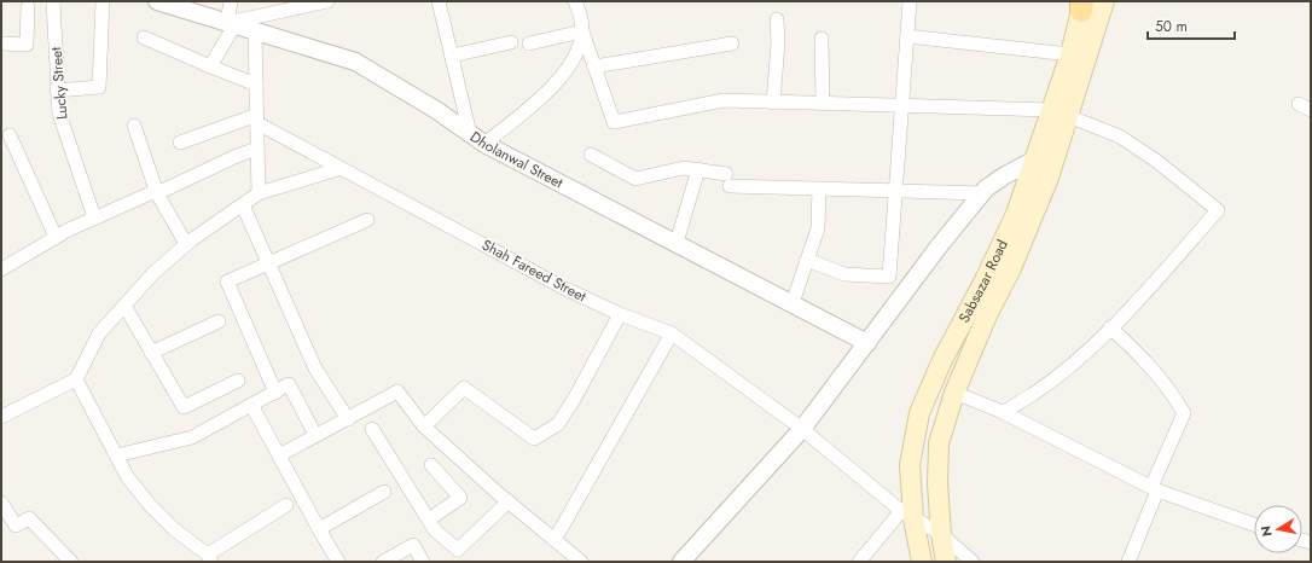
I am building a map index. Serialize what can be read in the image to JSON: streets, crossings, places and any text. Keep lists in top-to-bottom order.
{
  "streets": {
    "main road": ["Sabsazar Road"],
    "street": ["Lucky Street", "Dholanwal Street", "Shah Fareed Street"]
  },
  "crossings": [
    ["Shah Fareed Street", "Sabsazar Road"]
  ],
  "scale_bar": "50 m",
  "north": "left"
}
